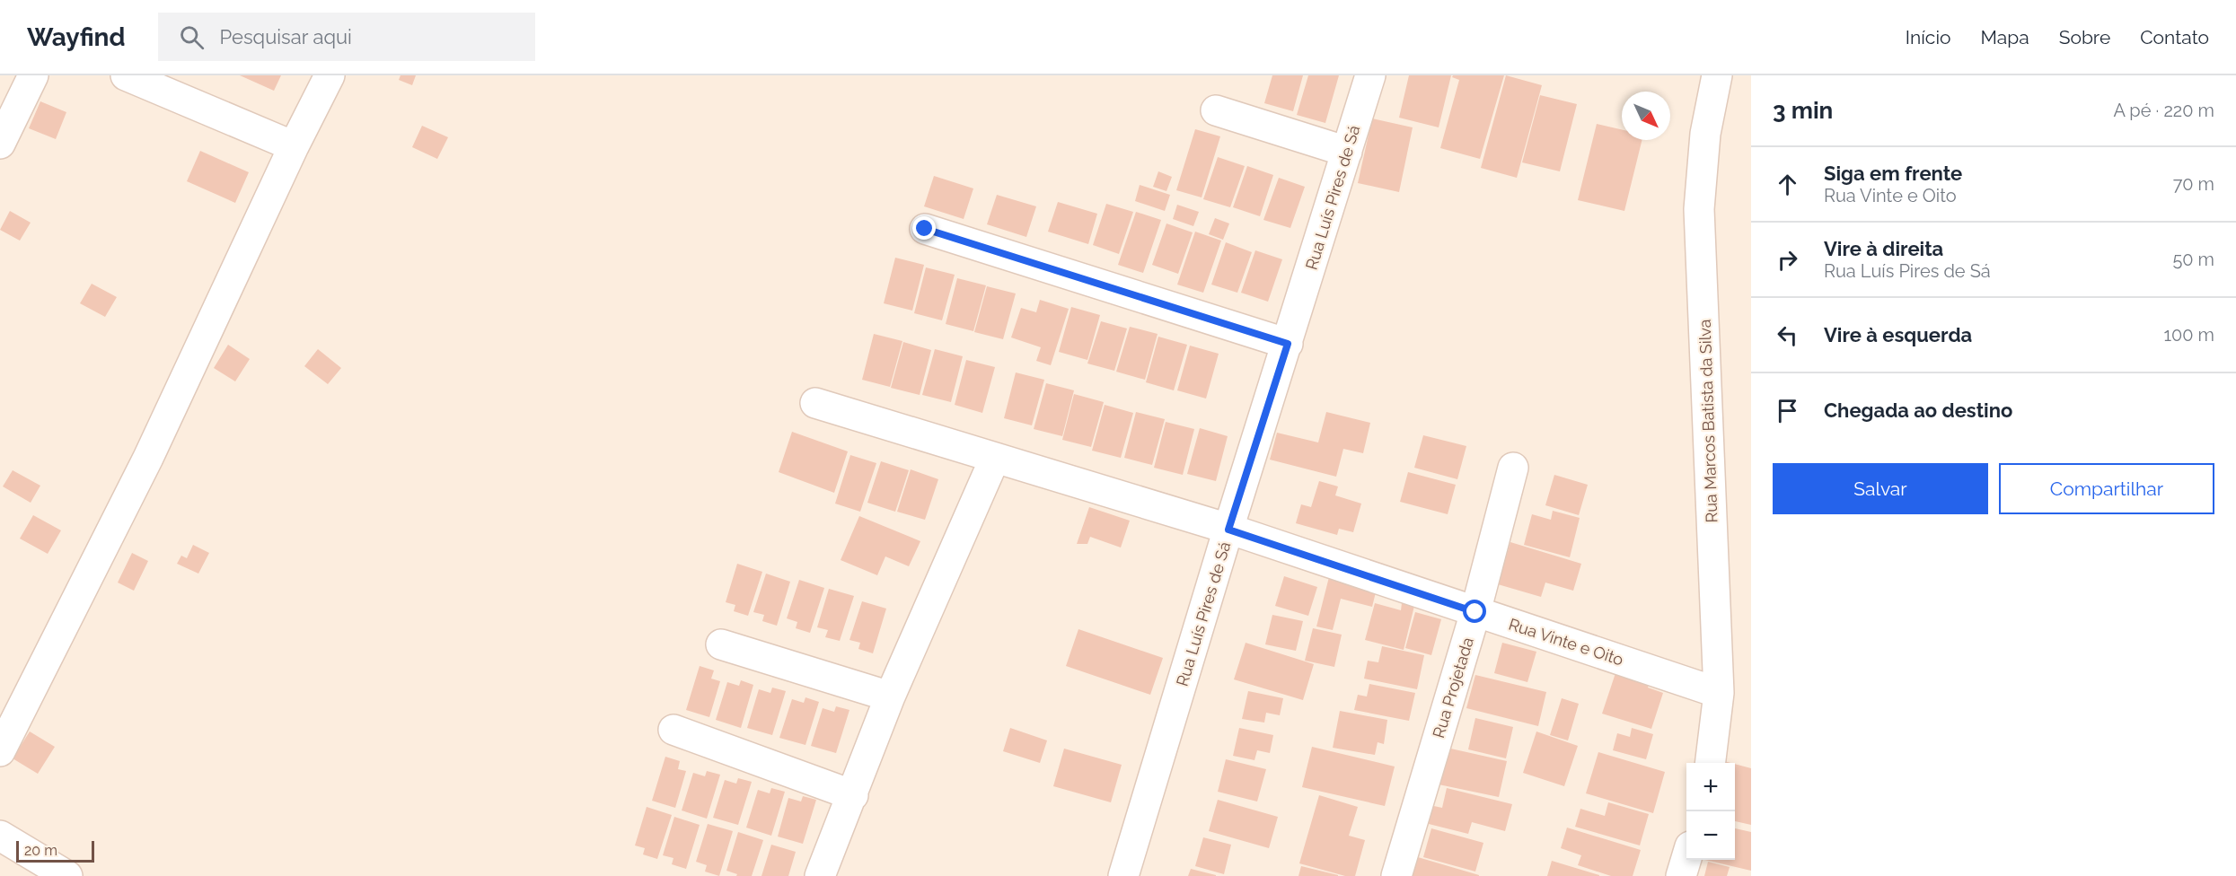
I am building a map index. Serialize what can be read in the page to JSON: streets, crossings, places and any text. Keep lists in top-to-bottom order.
{
  "streets": {
    "street": [
      "Rua Luís Pires de Sá",
      "Rua Marcos Batista da Silva",
      "Rua Vinte e Oito",
      "Rua Projetada"
    ]
  },
  "crossings": [
    ["Rua Luís Pires de Sá", "Rua Vinte e Oito"],
    ["Rua Marcos Batista da Silva", "Rua Vinte e Oito"],
    ["Rua Vinte e Oito", "Rua Projetada"]
  ],
  "scale_bar": "20 m",
  "north": "bottom right",
  "page": {
    "header": "Wayfind",
    "search": "Pesquisar aqui",
    "nav": [
      "Início",
      "Mapa",
      "Sobre",
      "Contato"
    ],
    "heading": ["3 min", "A pé · 220 m"],
    "list": [
      ["Siga em frente", "Rua Vinte e Oito", "70 m"],
      ["Vire à direita", "Rua Luís Pires de Sá", "50 m"],
      ["Vire à esquerda", "100 m"],
      "Chegada ao destino"
    ],
    "buttons": ["Salvar", "Compartilhar"],
    "map_buttons": ["+", "−"],
    "scale": "20 m"
  }
}
